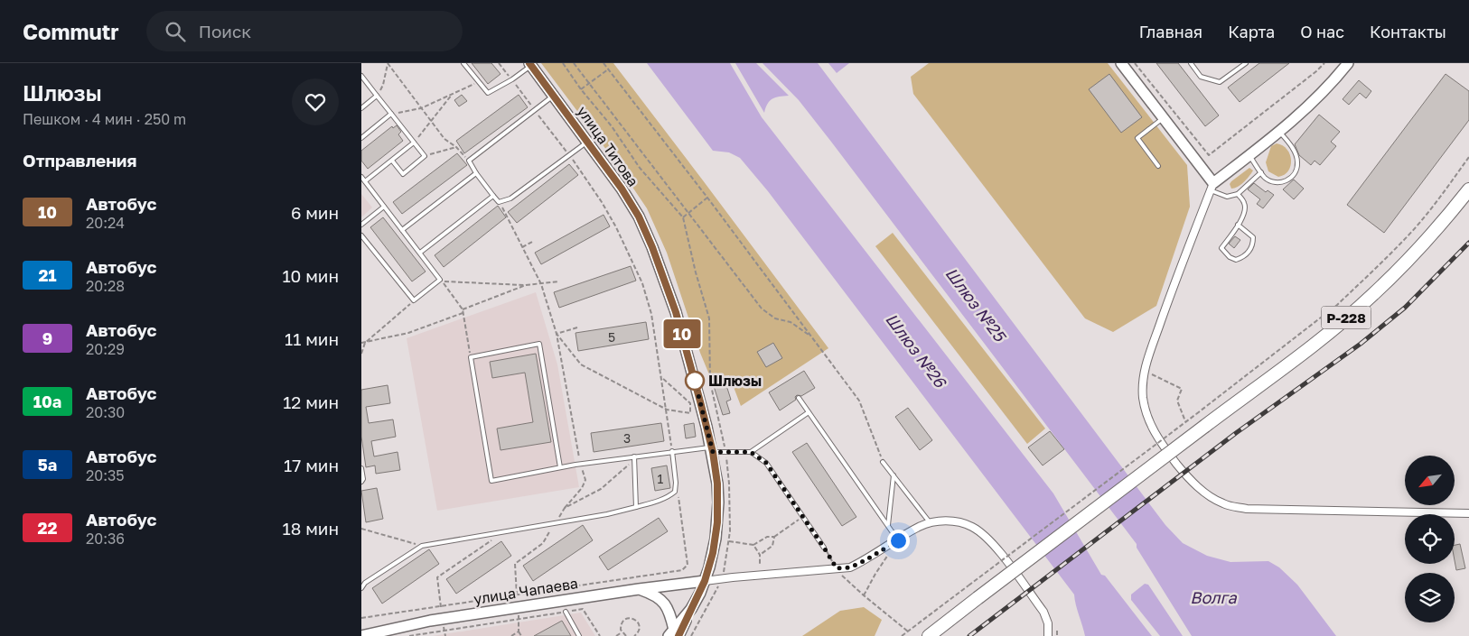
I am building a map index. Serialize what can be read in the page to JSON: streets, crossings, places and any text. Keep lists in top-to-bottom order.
{
  "streets": {
    "highway": ["Р-228"],
    "street": ["улица Титова", "улица Чапаева"]
  },
  "crossings": [
    ["улица Титова", "улица Чапаева"]
  ],
  "water": ["Шлюз №25", "Шлюз №26", "Волга"],
  "places": ["Шлюзы"],
  "lines": ["bus line 10"],
  "house_numbers": ["5", "3", "1"],
  "north": "bottom left",
  "page": {
    "header": "Commutr",
    "search": "Поиск",
    "nav": [
      "Главная",
      "Карта",
      "О нас",
      "Контакты"
    ],
    "heading": [
      ["Шлюзы", "Пешком · 4 мин · 250 m"],
      "Отправления"
    ],
    "on_map": "10",
    "list": [
      {
        "mark": "10",
        "name": "Автобус",
        "note": "20:24",
        "value": "6 мин"
      },
      {
        "mark": "21",
        "name": "Автобус",
        "note": "20:28",
        "value": "10 мин"
      },
      {
        "mark": "9",
        "name": "Автобус",
        "note": "20:29",
        "value": "11 мин"
      },
      {
        "mark": "10а",
        "name": "Автобус",
        "note": "20:30",
        "value": "12 мин"
      },
      {
        "mark": "5а",
        "name": "Автобус",
        "note": "20:35",
        "value": "17 мин"
      },
      {
        "mark": "22",
        "name": "Автобус",
        "note": "20:36",
        "value": "18 мин"
      }
    ]
  }
}
